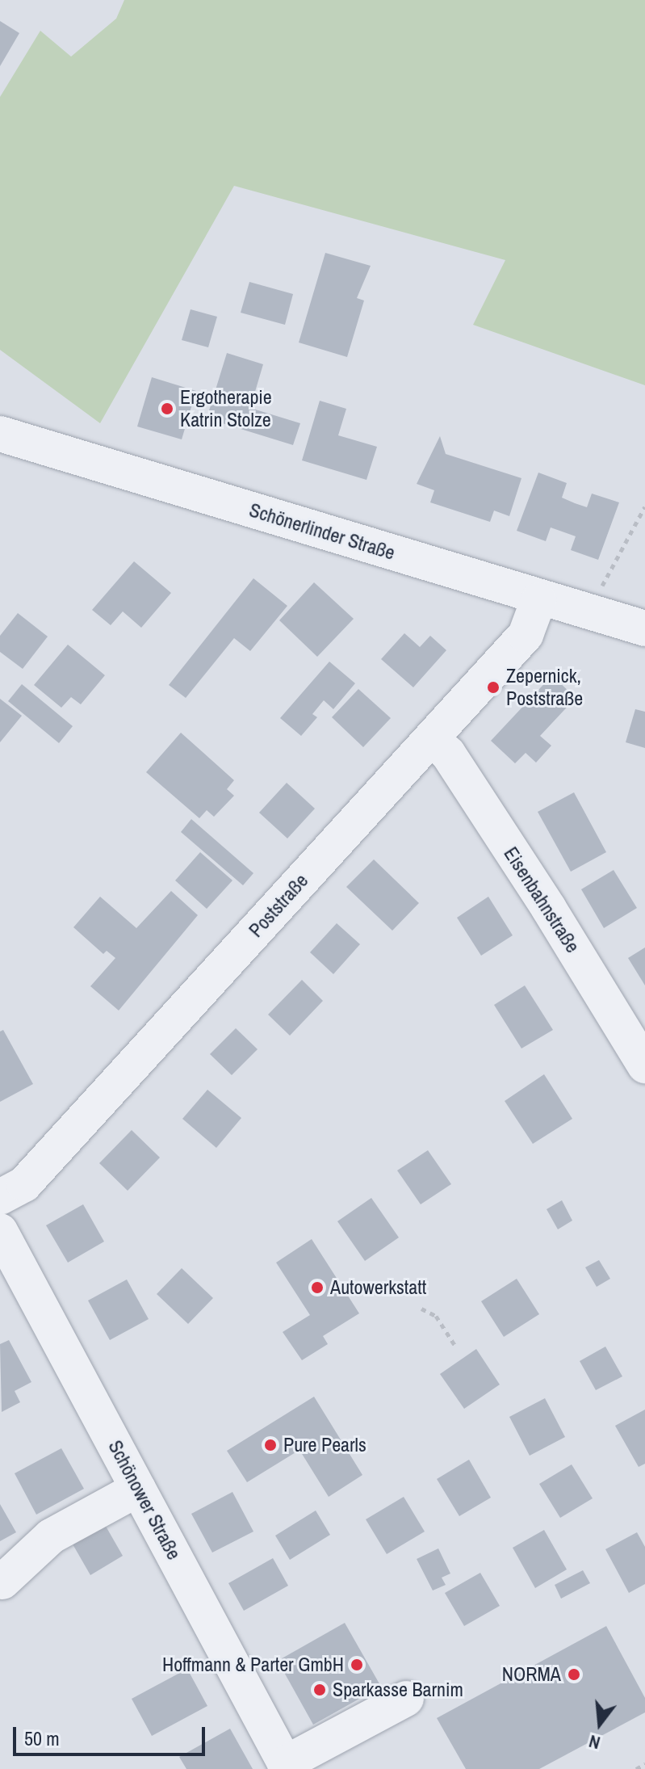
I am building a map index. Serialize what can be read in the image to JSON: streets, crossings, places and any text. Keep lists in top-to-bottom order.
{
  "streets": {
    "street": [
      "Schönerlinder Straße",
      "Eisenbahnstraße",
      "Poststraße",
      "Schönower Straße"
    ]
  },
  "crossings": [
    ["Schönerlinder Straße", "Poststraße"],
    ["Eisenbahnstraße", "Poststraße"]
  ],
  "places": [
    "Ergotherapie Katrin Stolze",
    "Zepernick, Poststraße",
    "Autowerkstatt",
    "Pure Pearls",
    "Hoffmann & Parter GmbH",
    "NORMA",
    "Sparkasse Barnim"
  ],
  "scale_bar": "50 m",
  "north": "bottom"
}
